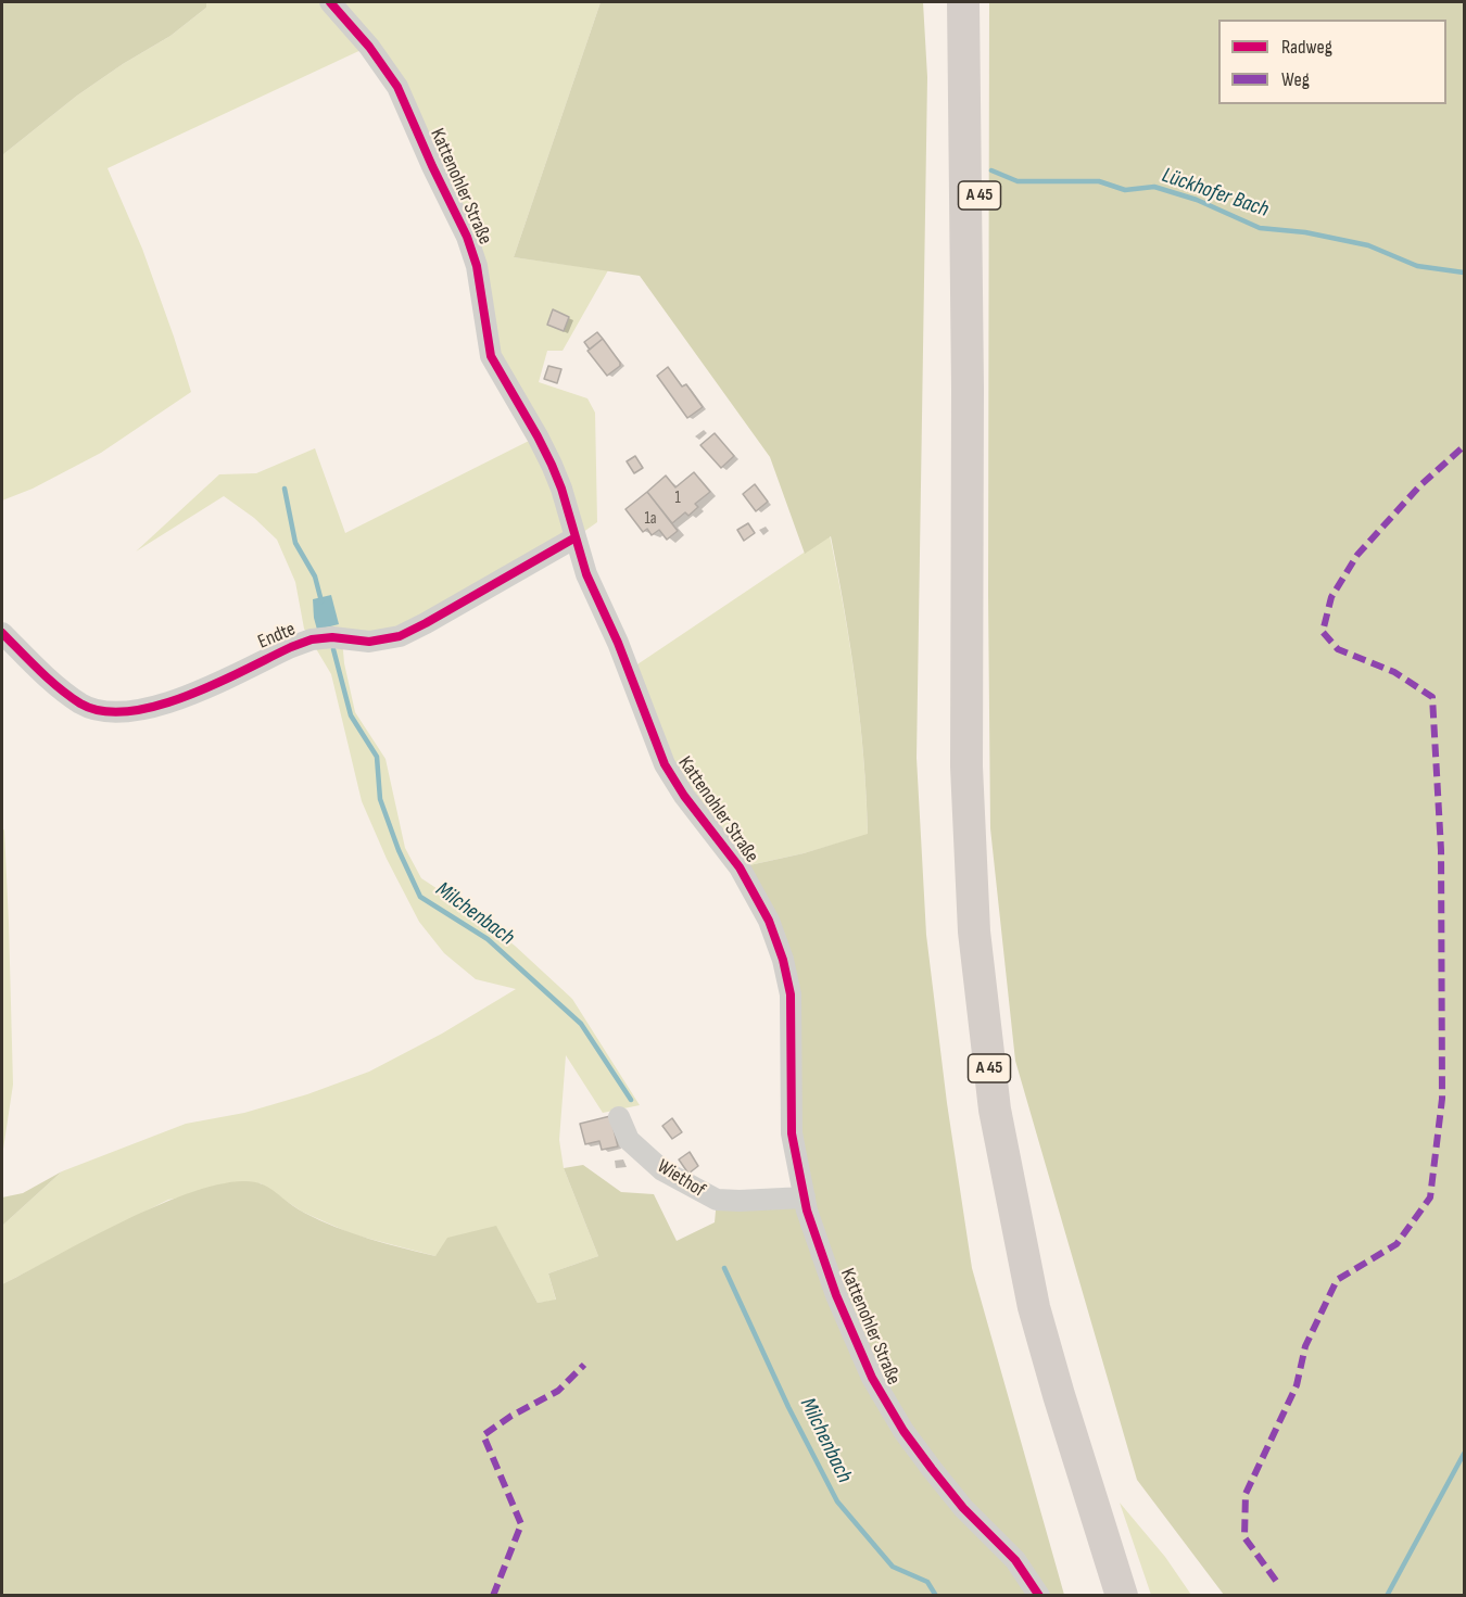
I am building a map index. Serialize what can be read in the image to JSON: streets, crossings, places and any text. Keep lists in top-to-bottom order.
{
  "streets": {
    "highway": ["A 45"],
    "street": ["Kattenohler Straße", "Endte", "Wiethof"]
  },
  "crossings": [
    ["Kattenohler Straße", "Endte"],
    ["Kattenohler Straße", "Wiethof"]
  ],
  "water": ["Lückhofer Bach", "Milchenbach"],
  "house_numbers": ["1", "1a"],
  "legend": ["Radweg", "Weg"]
}
